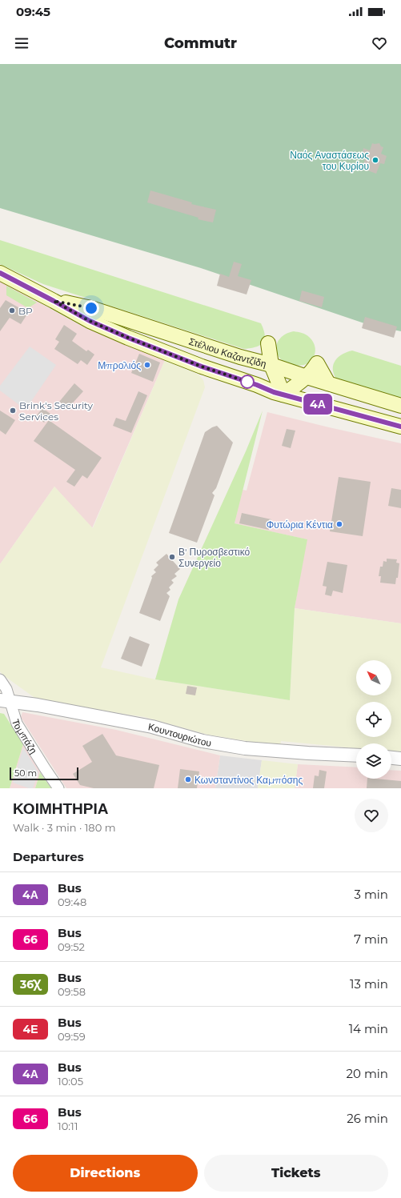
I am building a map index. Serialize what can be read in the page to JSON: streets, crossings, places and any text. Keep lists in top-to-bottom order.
{
  "streets": {
    "main road": ["Στέλιου Καζαντζίδη"],
    "street": ["Κουντουριώτου", "Τομπάζη"]
  },
  "crossings": [
    ["Κουντουριώτου", "Τομπάζη"]
  ],
  "places": [
    "Ναός Αναστάσεως του Κυρίου",
    "BP",
    "Μπρολιός",
    "Brink's Security Services",
    "Φυτώρια Κέντια",
    "Β' Πυροσβεστικό Συνεργείο",
    "Κωνσταντίνος Καμπόσης"
  ],
  "lines": ["bus line 4Α"],
  "scale_bar": "50 m",
  "north": "top left",
  "page": {
    "status": "09:45",
    "header": "Commutr",
    "on_map": "4Α",
    "scale": "50 m",
    "heading": [
      ["ΚΟΙΜΗΤΗΡΙΑ", "Walk · 3 min · 180 m"],
      "Departures"
    ],
    "list": [
      {
        "mark": "4Α",
        "name": "Bus",
        "note": "09:48",
        "value": "3 min"
      },
      {
        "mark": "66",
        "name": "Bus",
        "note": "09:52",
        "value": "7 min"
      },
      {
        "mark": "36Χ",
        "name": "Bus",
        "note": "09:58",
        "value": "13 min"
      },
      {
        "mark": "4Ε",
        "name": "Bus",
        "note": "09:59",
        "value": "14 min"
      },
      {
        "mark": "4Α",
        "name": "Bus",
        "note": "10:05",
        "value": "20 min"
      },
      {
        "mark": "66",
        "name": "Bus",
        "note": "10:11",
        "value": "26 min"
      }
    ],
    "buttons": ["Directions", "Tickets"]
  }
}
